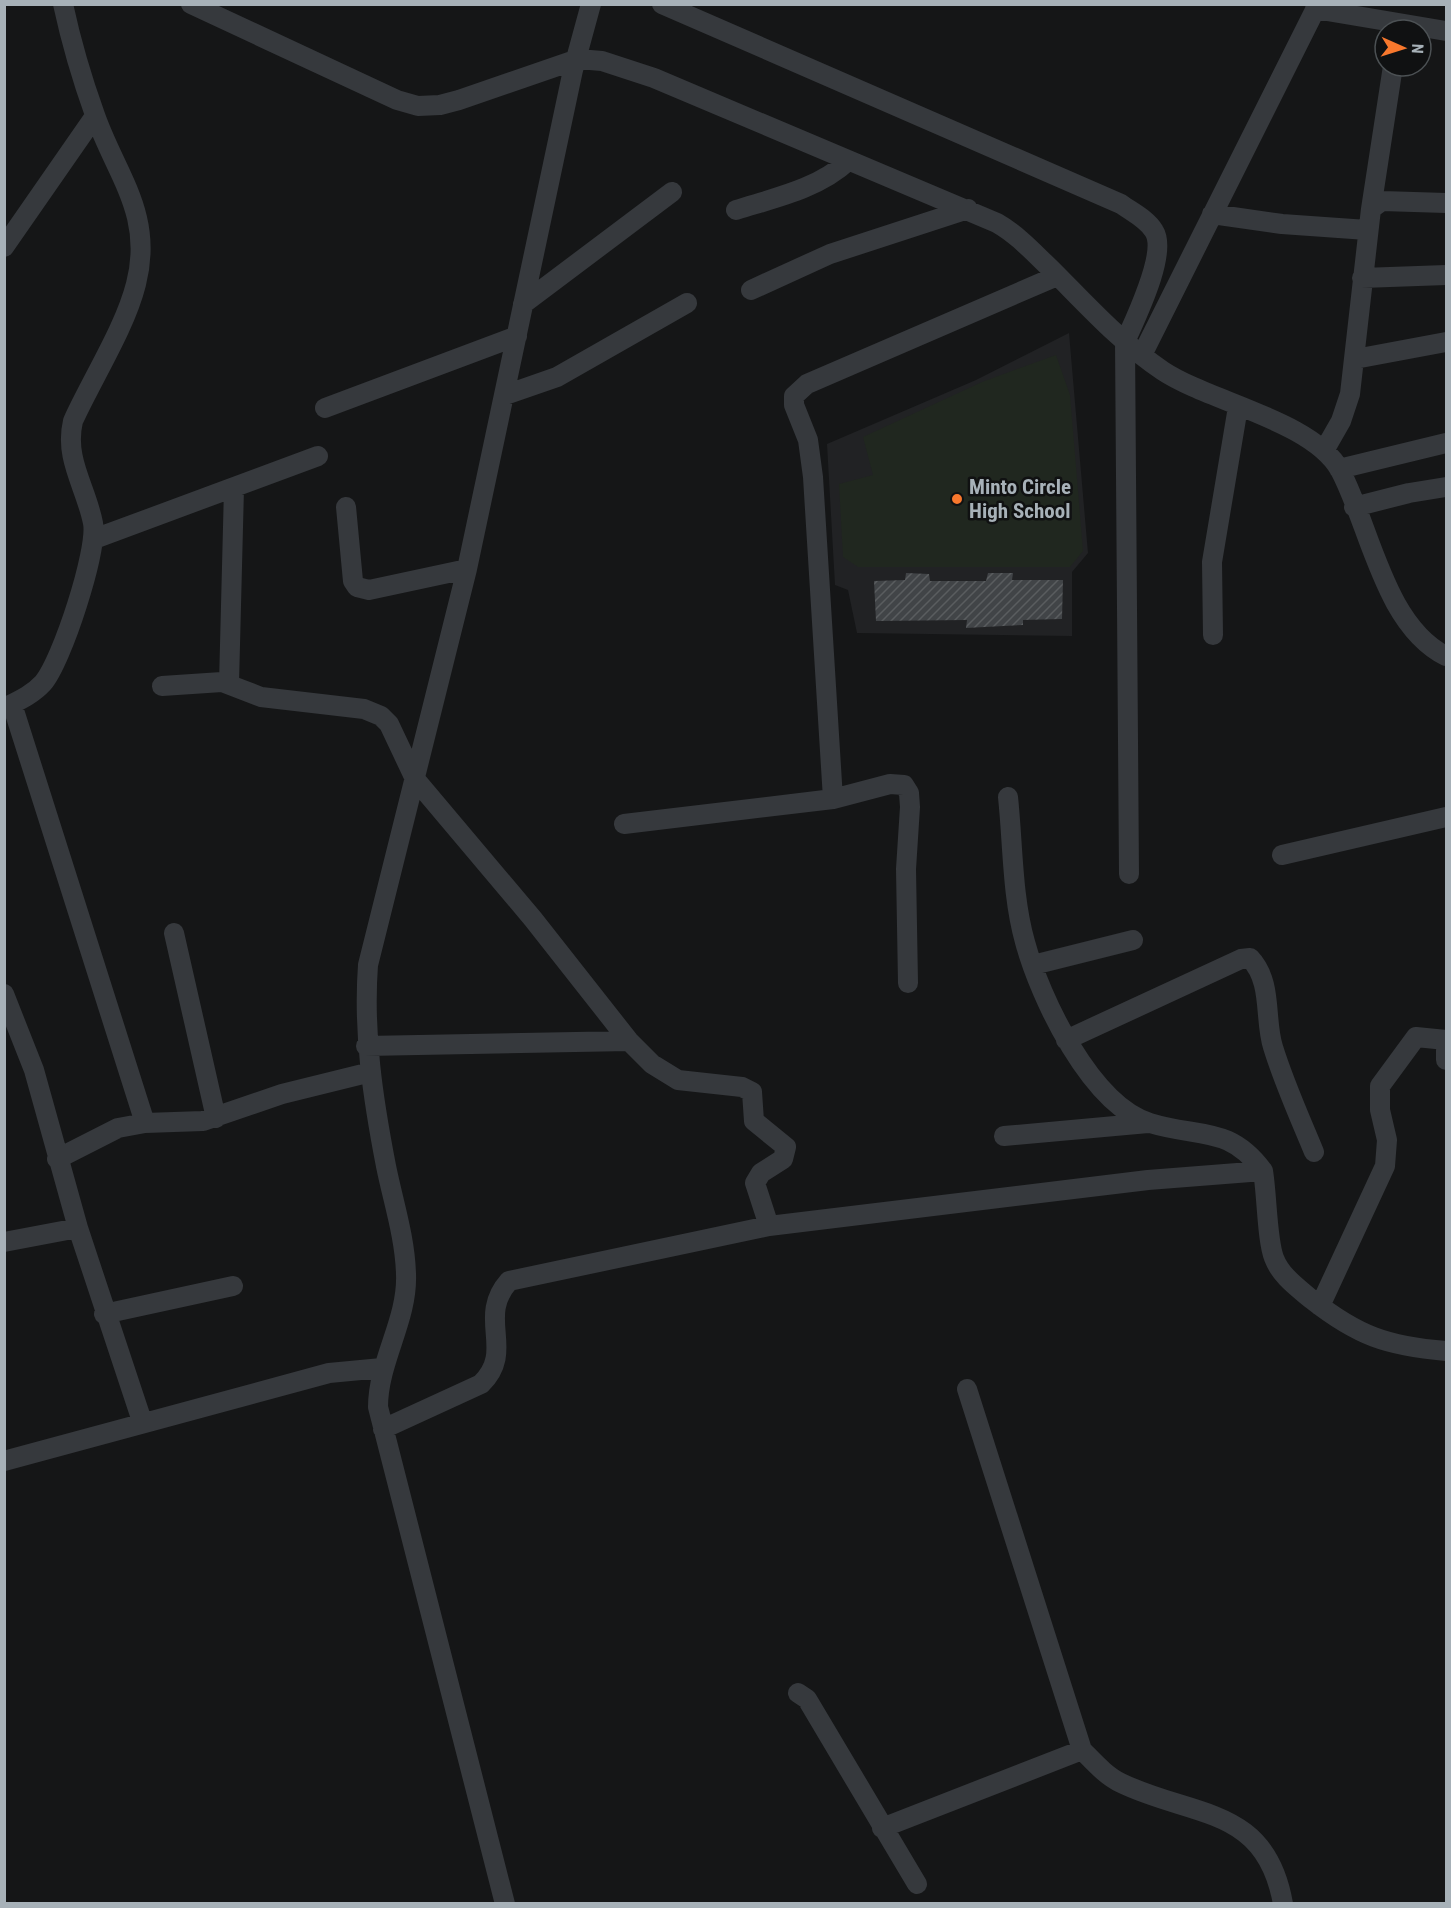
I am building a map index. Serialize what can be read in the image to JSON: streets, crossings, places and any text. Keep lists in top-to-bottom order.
{
  "places": ["Minto Circle High School"],
  "north": "right"
}
